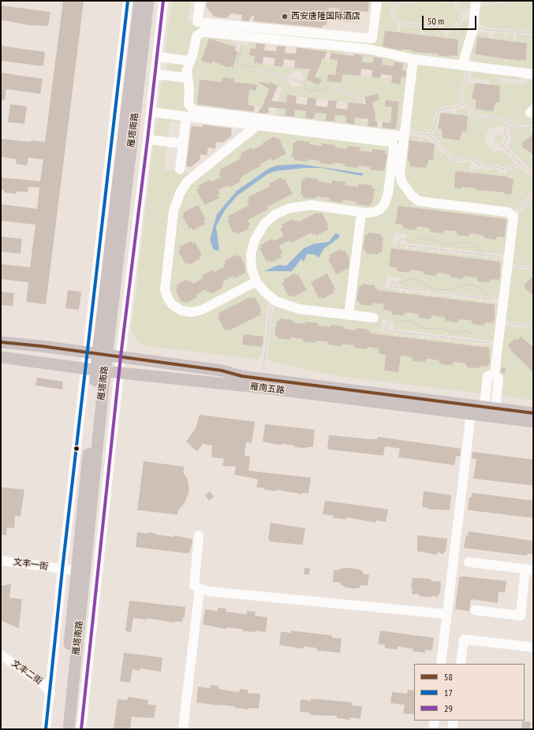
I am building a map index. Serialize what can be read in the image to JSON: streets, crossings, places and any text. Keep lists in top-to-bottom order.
{
  "streets": {
    "main road": ["雁塔南路", "雁南五路"],
    "street": ["文丰一街", "文丰二街"]
  },
  "crossings": [
    ["雁塔南路", "雁南五路"],
    ["雁塔南路", "文丰一街"]
  ],
  "places": ["西安唐隆国际酒店"],
  "lines": ["transit line 17", "transit line 29", "transit line 58"],
  "legend": ["58", "17", "29"],
  "scale_bar": "50 m"
}
